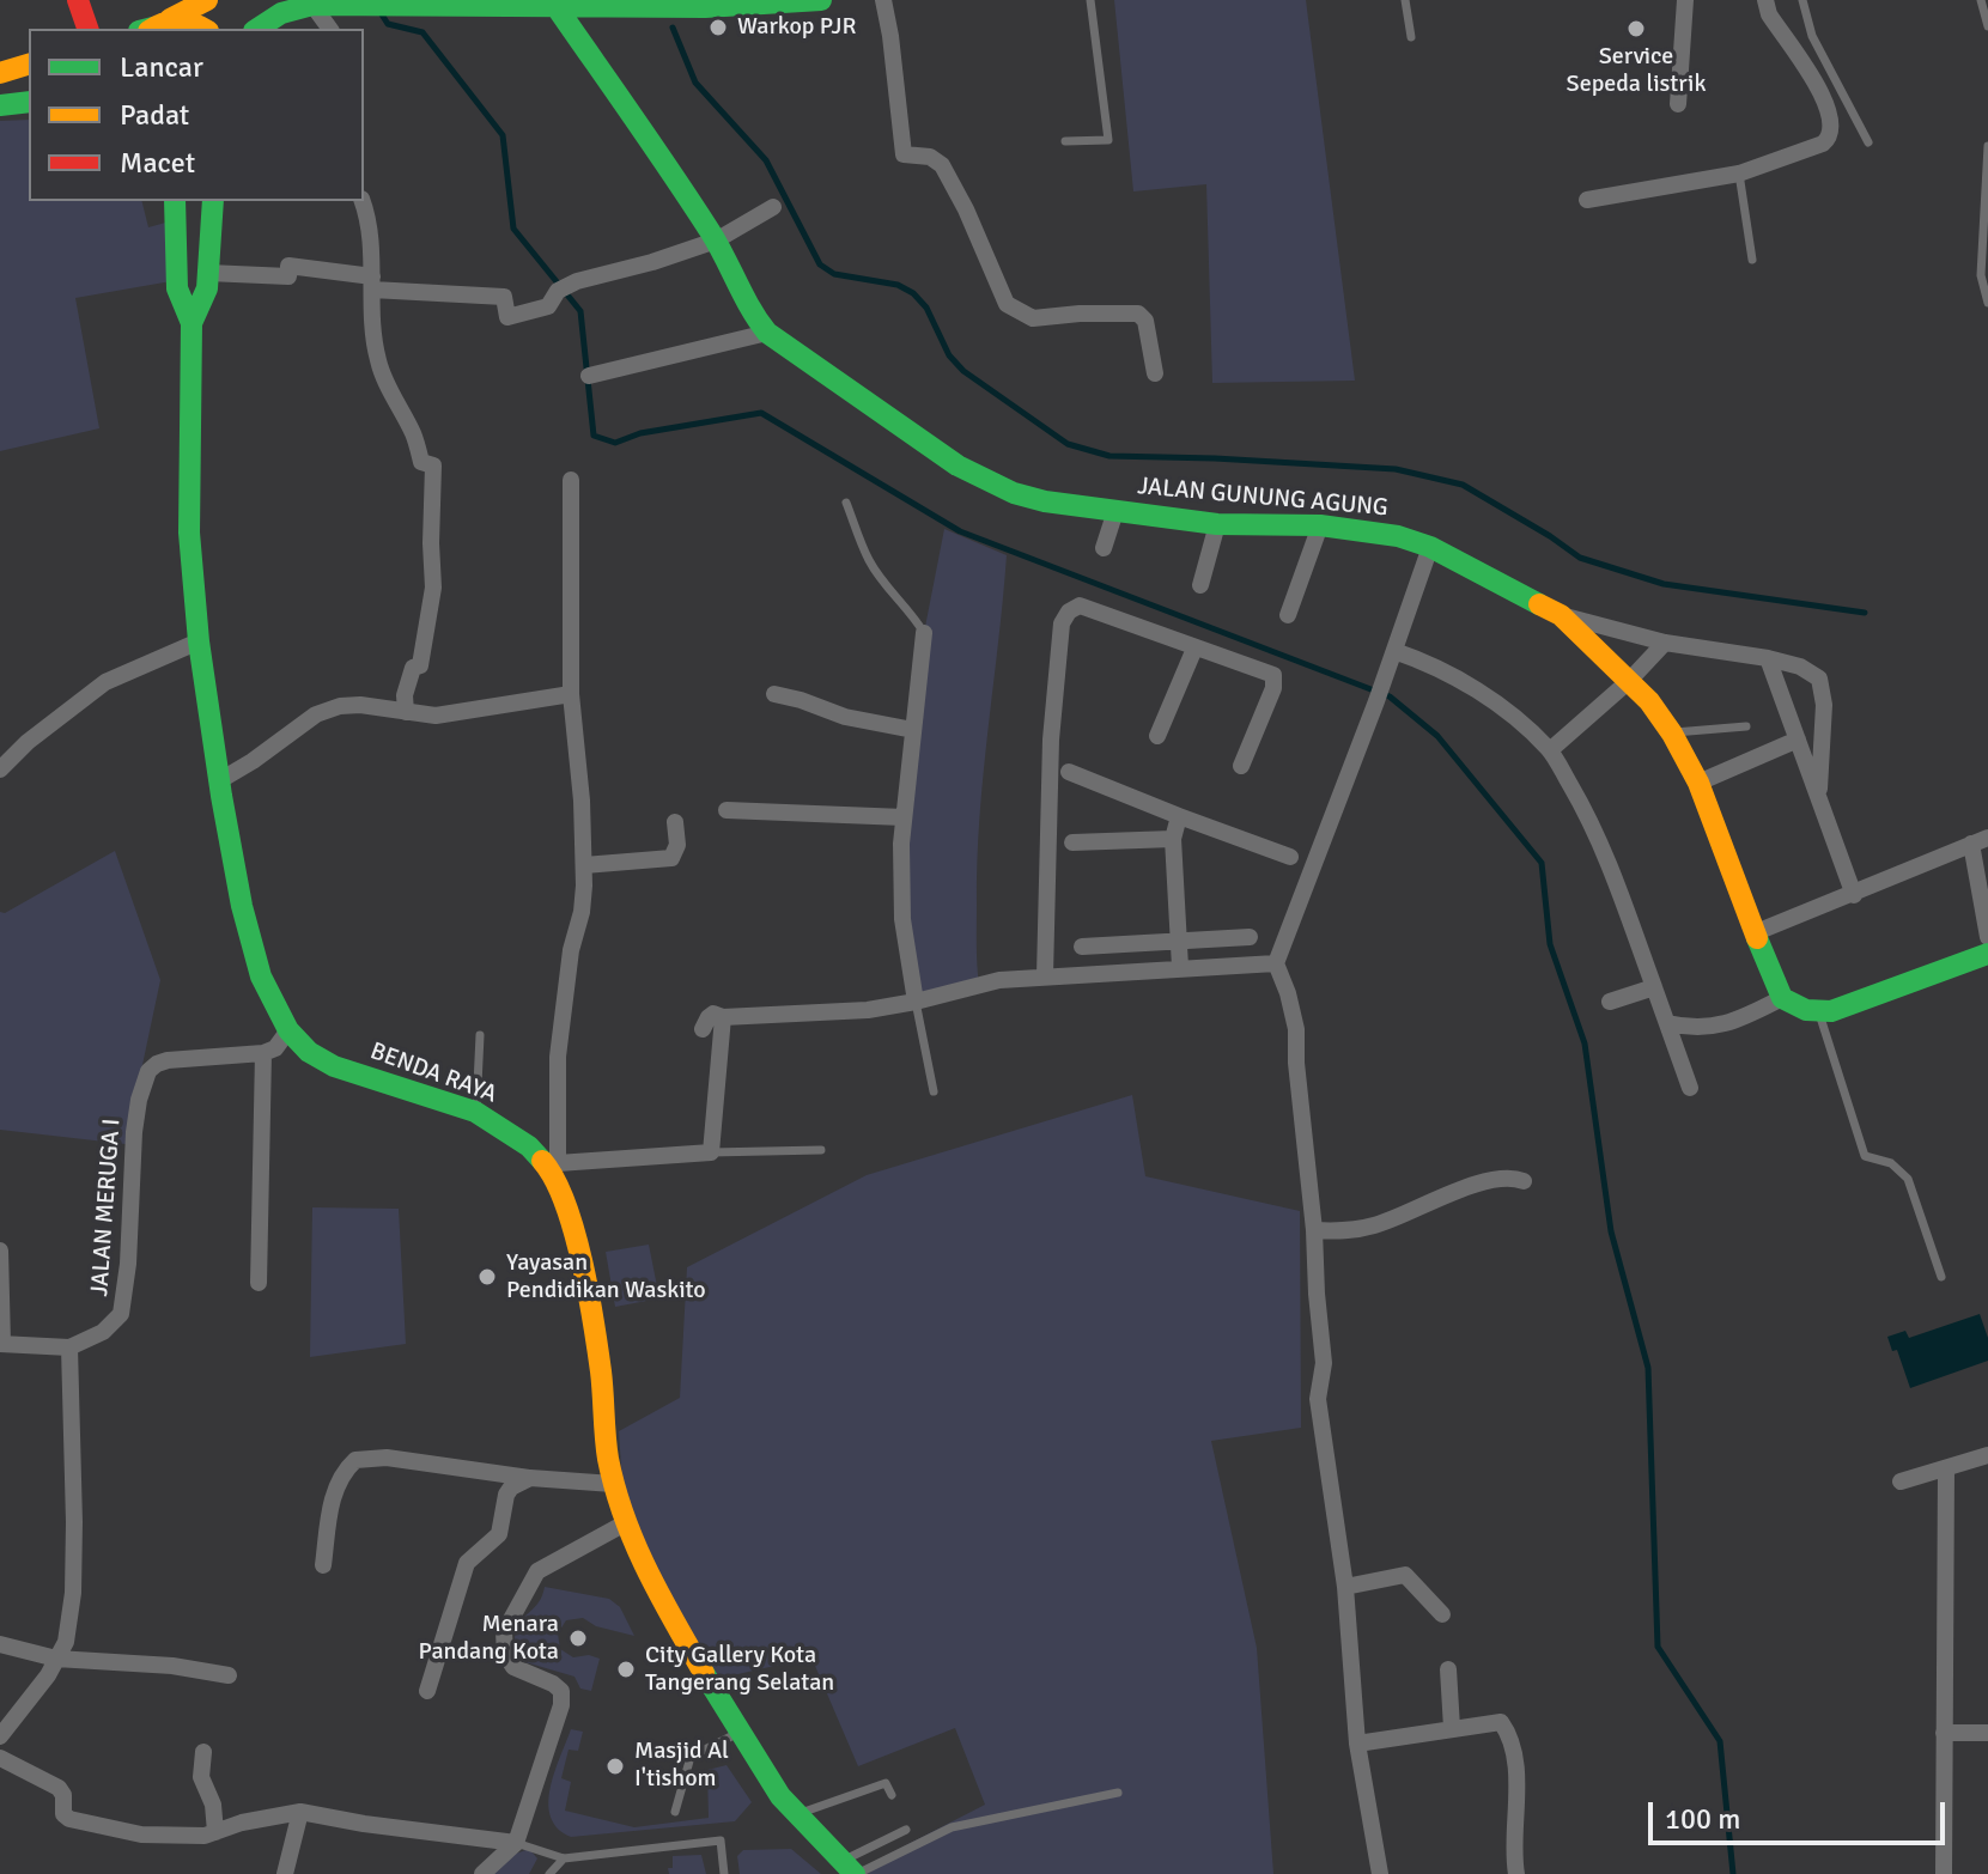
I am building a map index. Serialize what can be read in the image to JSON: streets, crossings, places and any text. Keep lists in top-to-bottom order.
{
  "streets": {
    "street": ["JALAN GUNUNG AGUNG", "BENDA RAYA", "JALAN MERUGA I"]
  },
  "places": [
    "Warkop PJR",
    "Service Sepeda listrik",
    "Yayasan Pendidikan Waskito",
    "Menara Pandang Kota",
    "City Gallery Kota Tangerang Selatan",
    "Masjid Al I'tishom"
  ],
  "legend": ["Lancar", "Padat", "Macet"],
  "scale_bar": "100 m"
}
